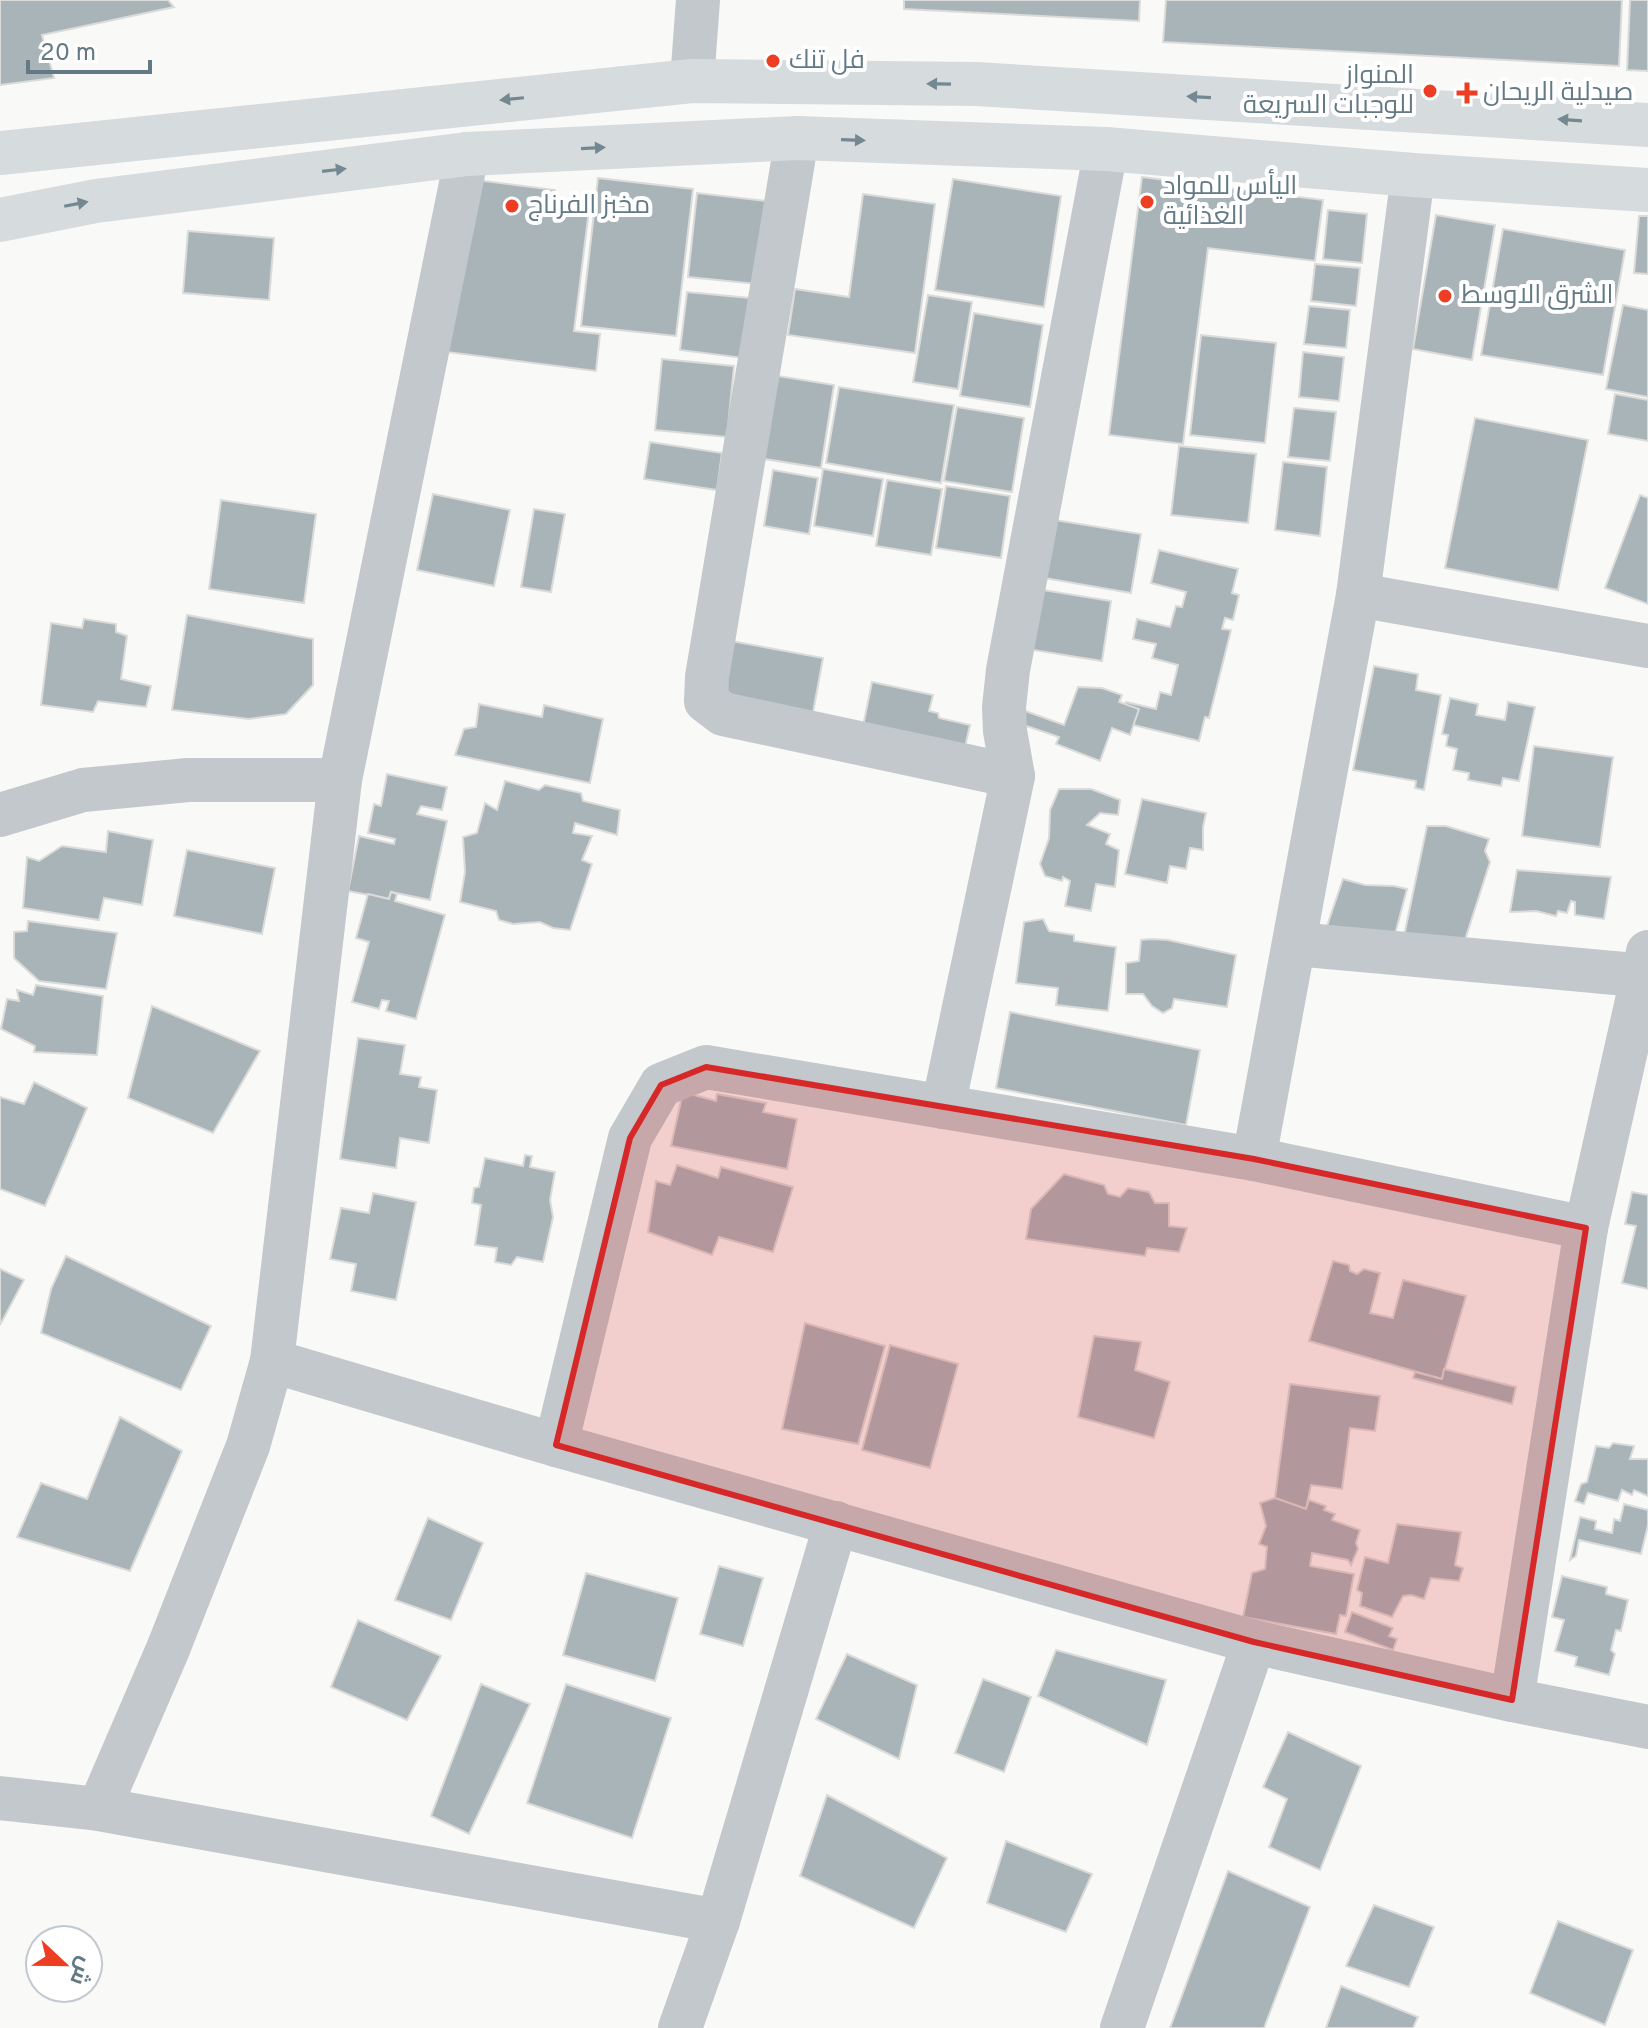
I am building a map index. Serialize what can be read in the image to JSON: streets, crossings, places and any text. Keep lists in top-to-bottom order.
{
  "places": {
    "other": [
      "فل تنك",
      "المنواز للوجبات السريعة",
      "اليأس للمواد الغذائية",
      "مخبز الفرناج",
      "الشرق الاوسط"
    ],
    "health": ["صيدلية الريحان"]
  },
  "scale_bar": "20 m",
  "north": "right"
}
